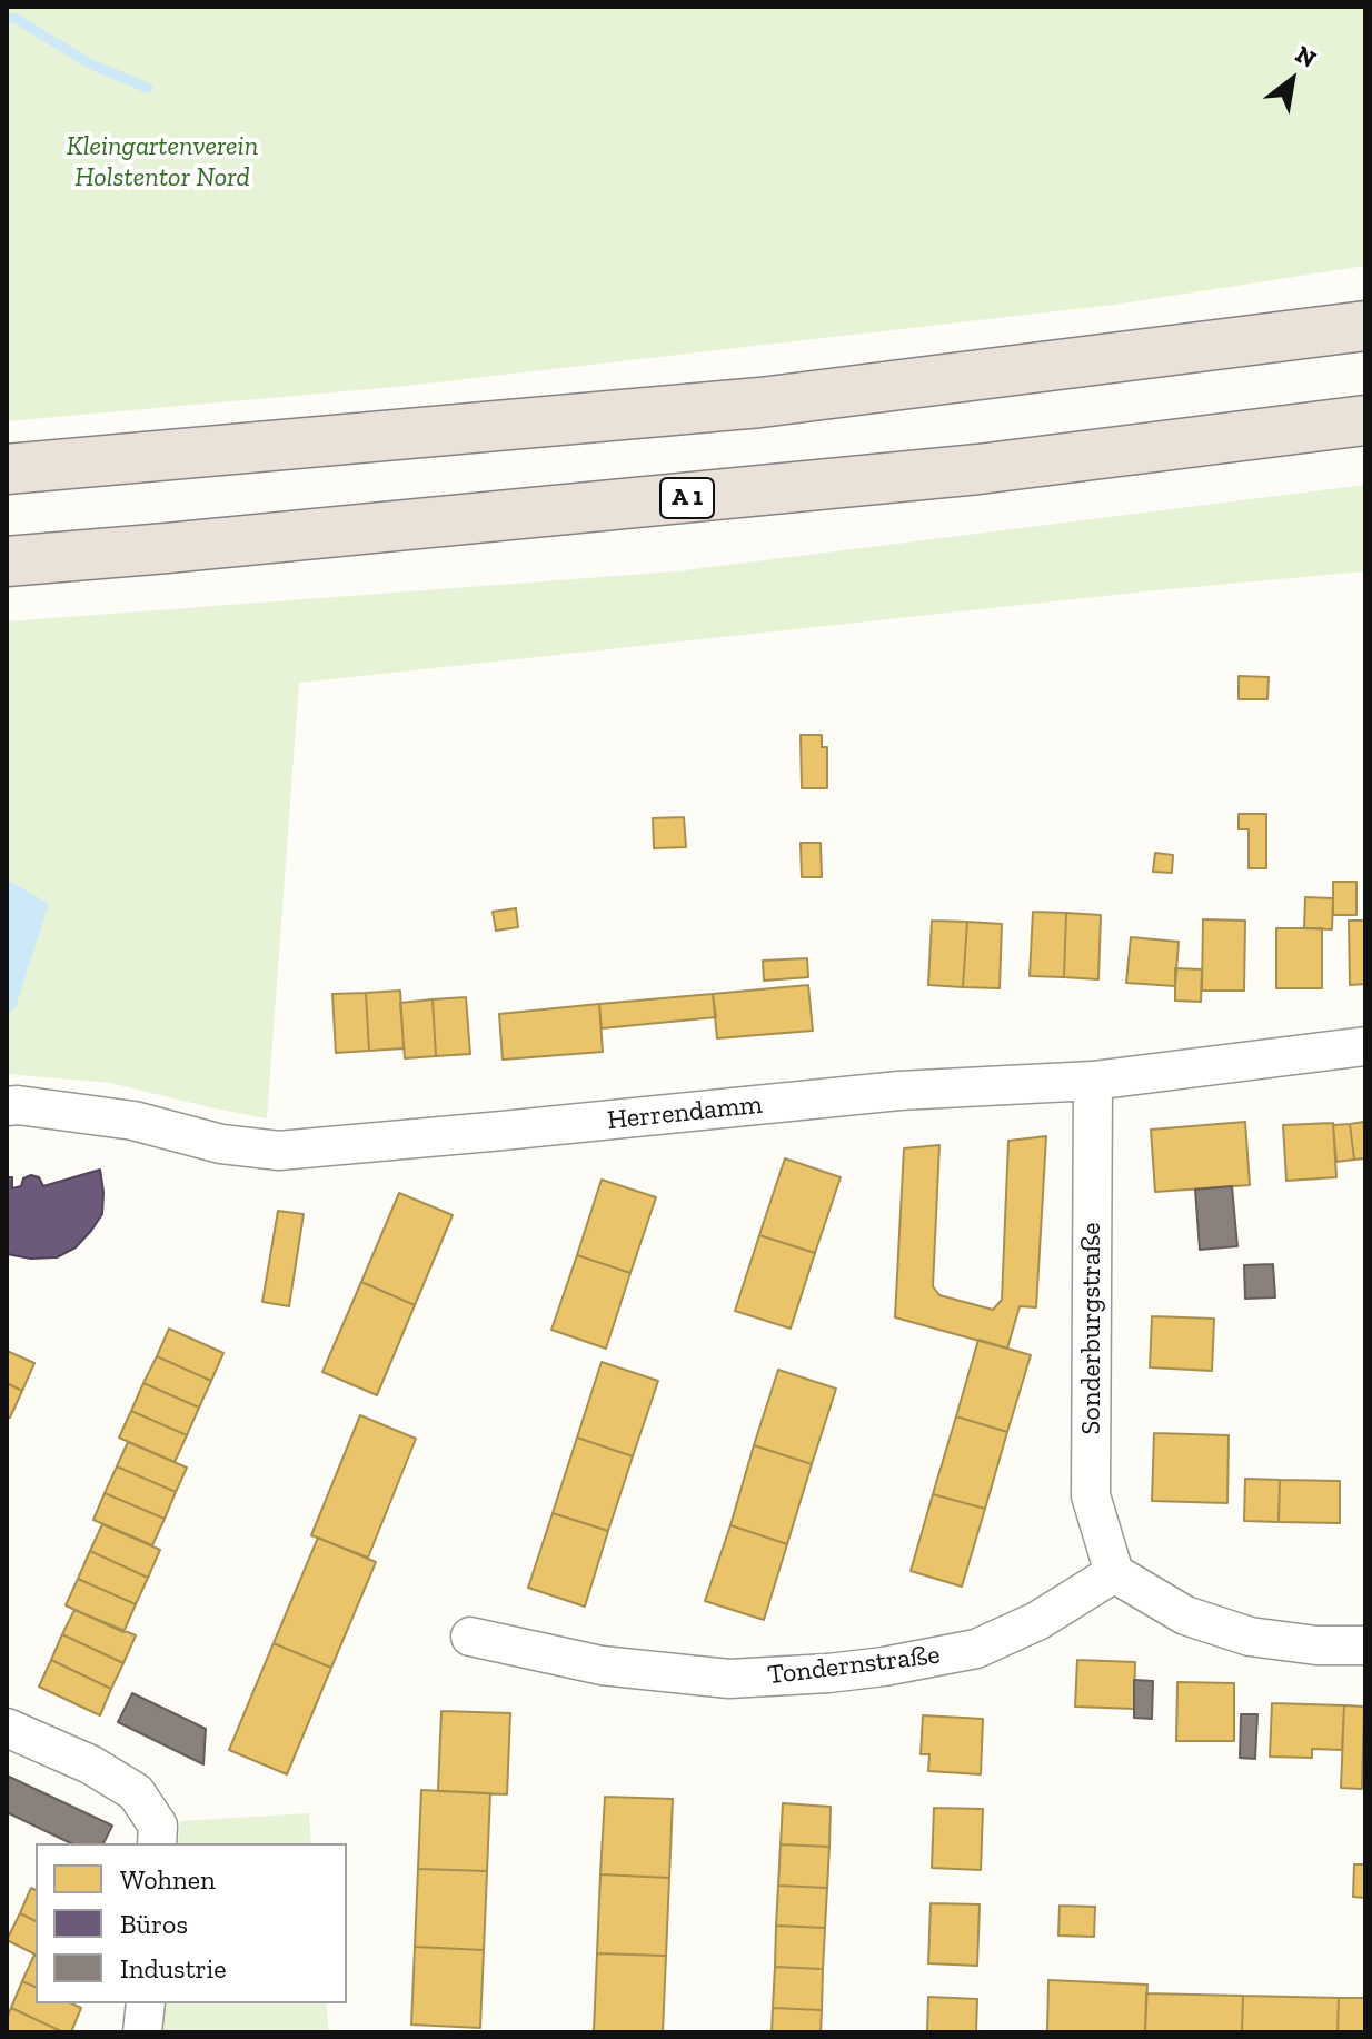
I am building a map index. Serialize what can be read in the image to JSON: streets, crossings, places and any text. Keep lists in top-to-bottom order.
{
  "streets": {
    "highway": ["A 1"],
    "street": ["Herrendamm", "Sonderburgstraße", "Tondernstraße"]
  },
  "crossings": [
    ["Herrendamm", "Sonderburgstraße"],
    ["Sonderburgstraße", "Tondernstraße"]
  ],
  "parks": ["Kleingartenverein Holstentor Nord"],
  "legend": ["Wohnen", "Büros", "Industrie"],
  "north": "top right"
}
